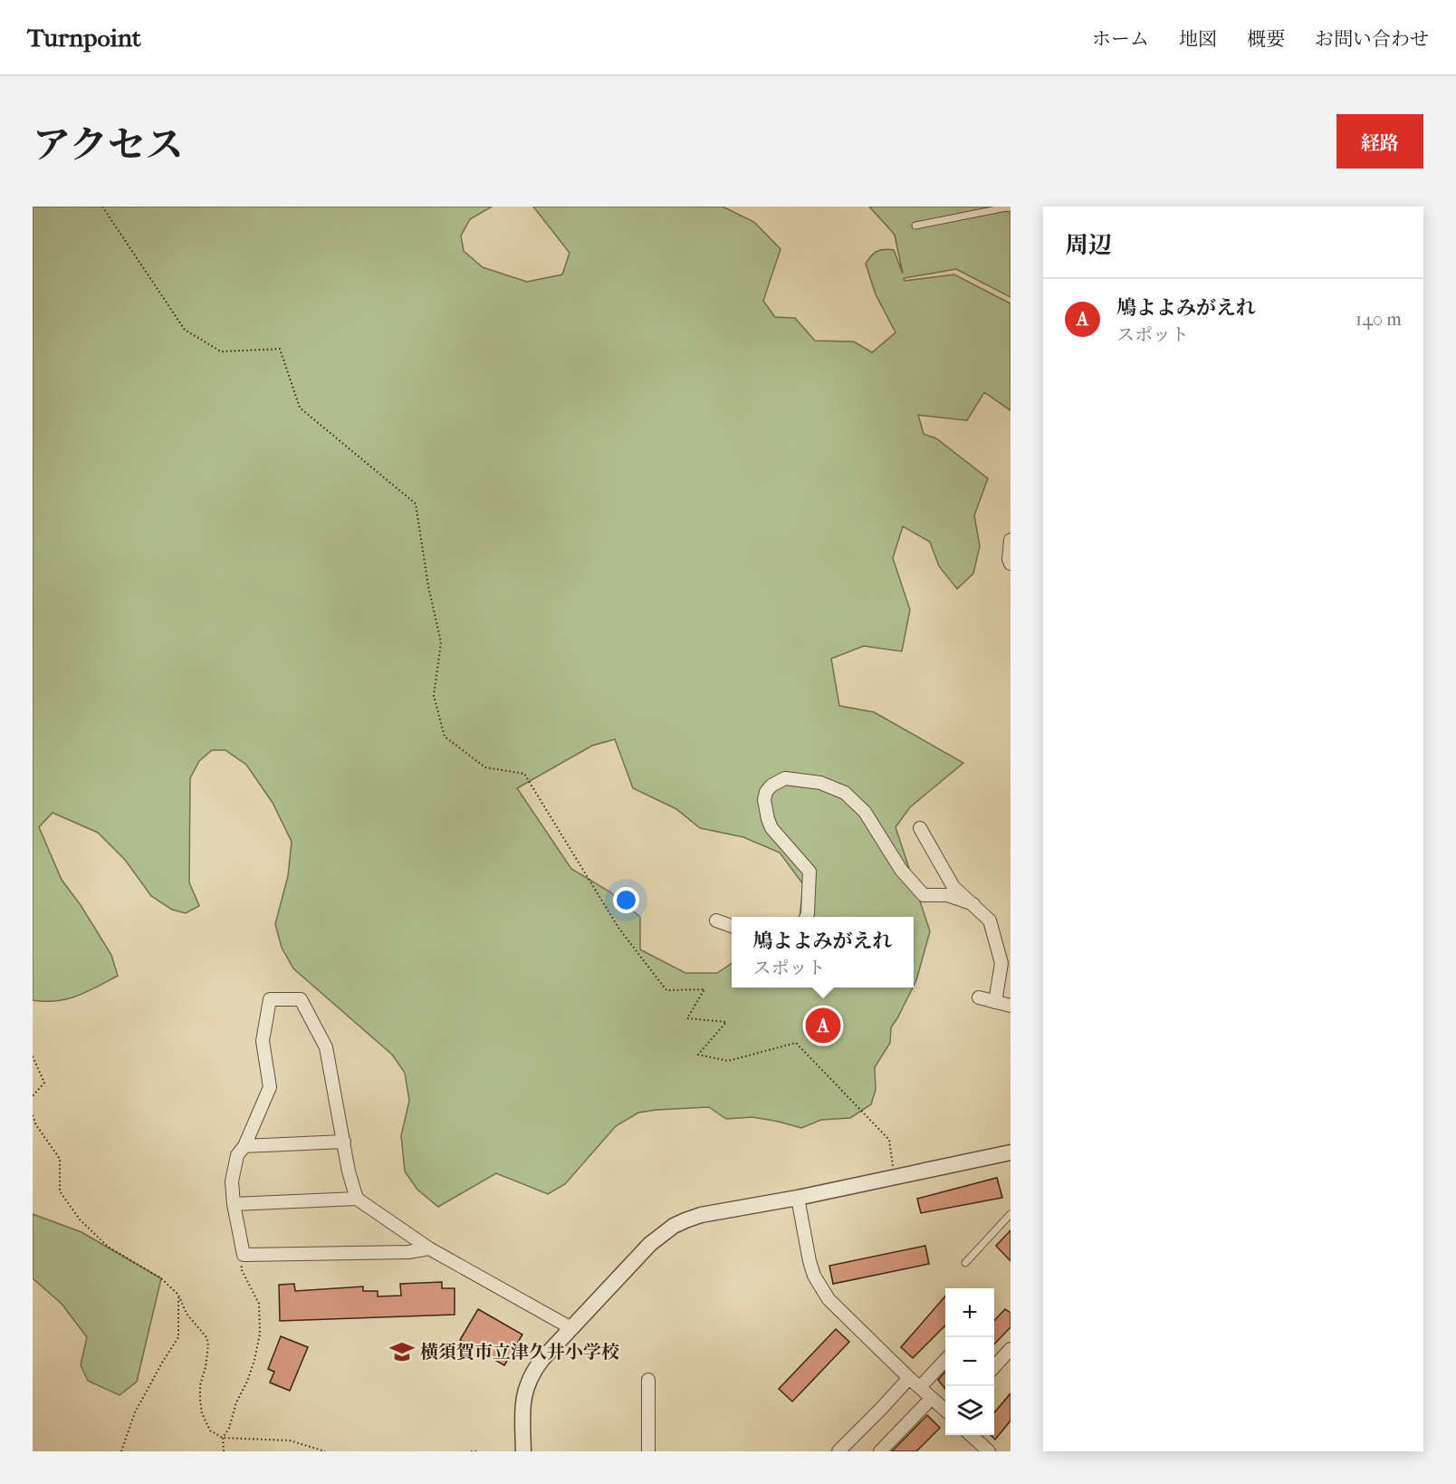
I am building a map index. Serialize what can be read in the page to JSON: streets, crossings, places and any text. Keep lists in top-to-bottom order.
{
  "places": {
    "school or university": ["横須賀市立津久井小学校"]
  },
  "page": {
    "header": "Turnpoint",
    "nav": [
      "ホーム",
      "地図",
      "概要",
      "お問い合わせ"
    ],
    "title": "アクセス",
    "buttons": "経路",
    "heading": "周辺",
    "list": [
      {
        "mark": "A",
        "name": "鳩よよみがえれ",
        "note": "スポット",
        "value": "140 m"
      }
    ],
    "popup": ["鳩よよみがえれ", "スポット"],
    "pins": "A",
    "map_buttons": ["+", "−"]
  }
}
